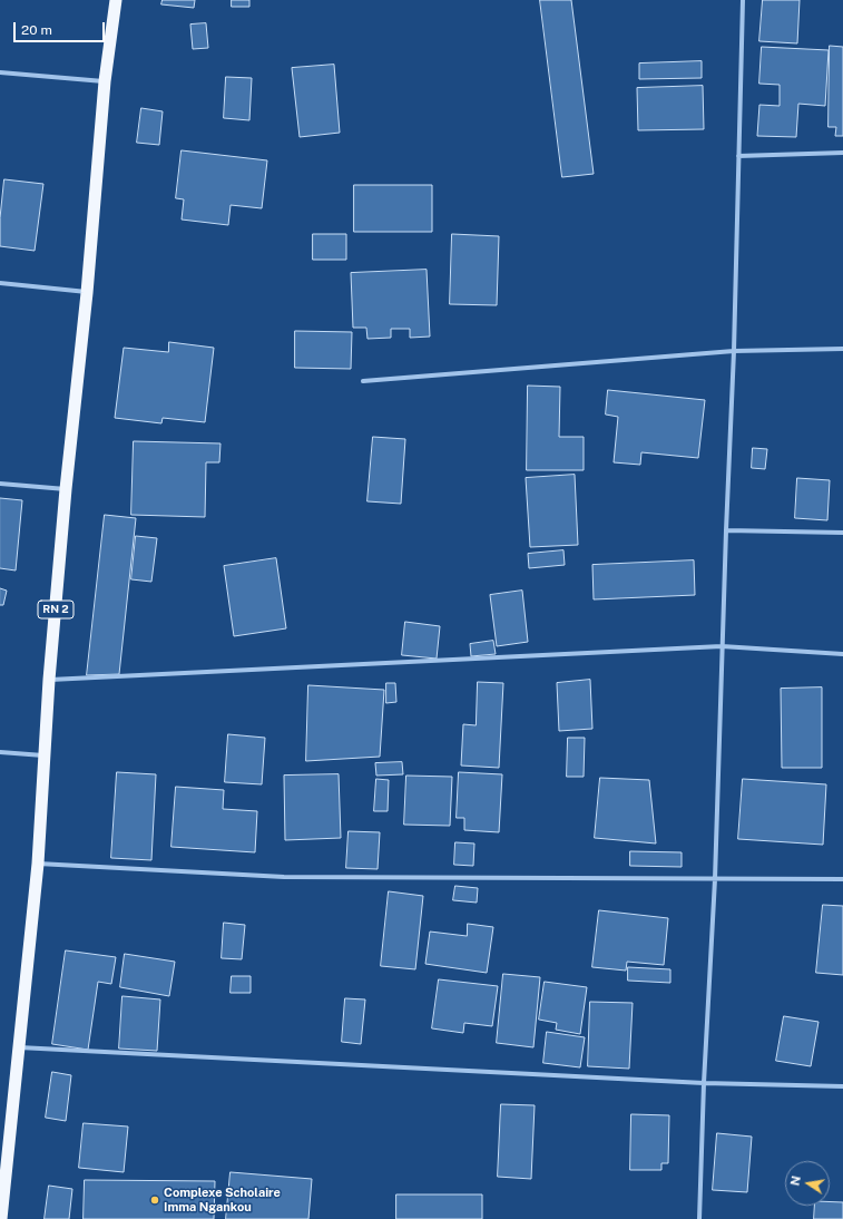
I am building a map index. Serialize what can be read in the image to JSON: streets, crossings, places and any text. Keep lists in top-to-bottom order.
{
  "streets": {
    "highway": ["RN 2"]
  },
  "places": ["Complexe Scholaire Imma Ngankou"],
  "scale_bar": "20 m",
  "north": "left"
}
